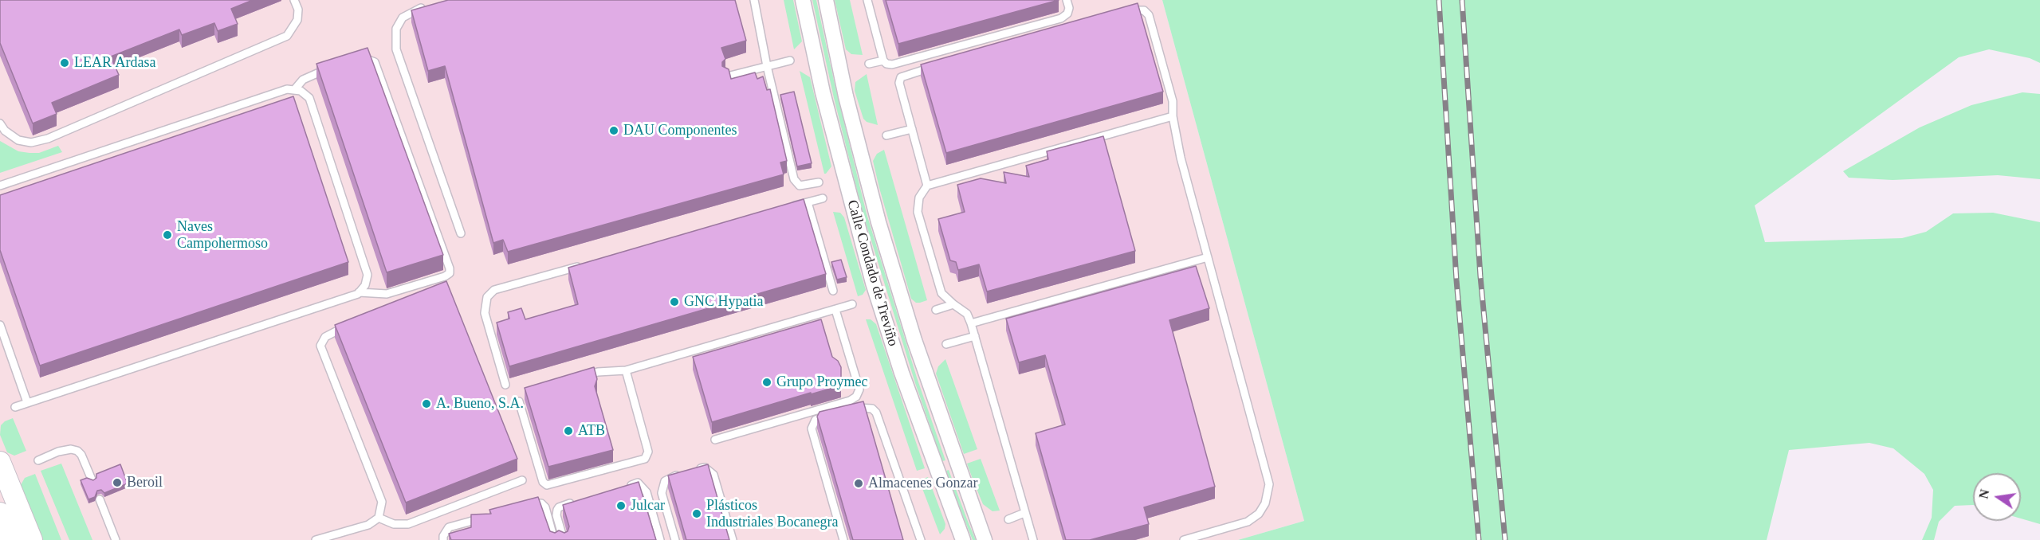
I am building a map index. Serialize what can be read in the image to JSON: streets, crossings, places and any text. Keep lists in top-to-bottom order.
{
  "streets": {
    "street": ["Calle Condado de Treviño"]
  },
  "places": [
    "LEAR Ardasa",
    "DAU Componentes",
    "Naves Campohermoso",
    "GNC Hypatia",
    "Grupo Proymec",
    "A. Bueno, S.A.",
    "ATB",
    "Beroil",
    "Almacenes Gonzar",
    "Julcar",
    "Plásticos Industriales Bocanegra"
  ],
  "north": "left"
}
